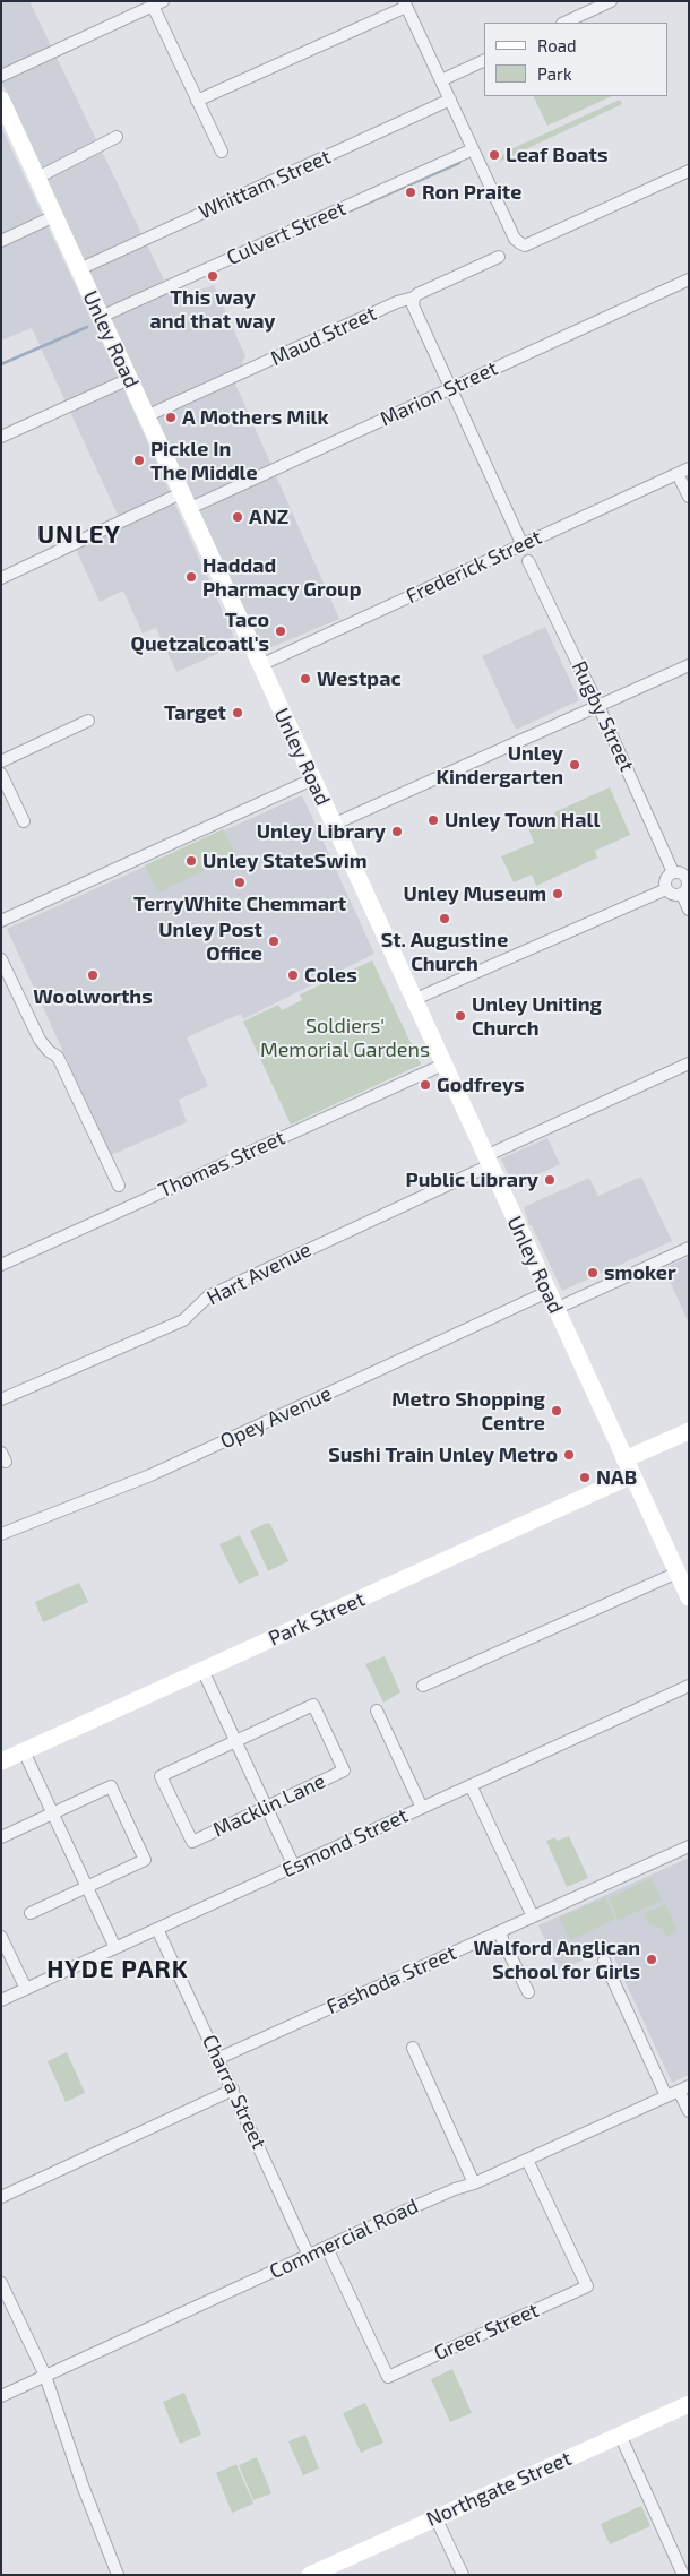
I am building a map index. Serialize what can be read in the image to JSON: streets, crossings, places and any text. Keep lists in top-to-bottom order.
{
  "streets": {
    "main road": ["Unley Road", "Park Street", "Northgate Street"],
    "street": [
      "Whittam Street",
      "Culvert Street",
      "Maud Street",
      "Marion Street",
      "Frederick Street",
      "Rugby Street",
      "Thomas Street",
      "Hart Avenue",
      "Opey Avenue",
      "Macklin Lane",
      "Esmond Street",
      "Fashoda Street",
      "Charra Street",
      "Commercial Road",
      "Greer Street"
    ]
  },
  "crossings": [
    ["Whittam Street", "Unley Road"],
    ["Culvert Street", "Unley Road"],
    ["Maud Street", "Unley Road"],
    ["Unley Road", "Marion Street"],
    ["Unley Road", "Frederick Street"],
    ["Unley Road", "Thomas Street"],
    ["Unley Road", "Hart Avenue"],
    ["Unley Road", "Opey Avenue"],
    ["Unley Road", "Park Street"],
    ["Esmond Street", "Charra Street"],
    ["Fashoda Street", "Charra Street"],
    ["Charra Street", "Commercial Road"],
    ["Commercial Road", "Greer Street"]
  ],
  "districts": ["UNLEY", "HYDE PARK"],
  "parks": ["Soldiers' Memorial Gardens"],
  "places": [
    "Leaf Boats",
    "Ron Praite",
    "This way and that way",
    "A Mothers Milk",
    "Pickle In The Middle",
    "ANZ",
    "Haddad Pharmacy Group",
    "Taco Quetzalcoatl's",
    "Westpac",
    "Target",
    "Unley Kindergarten",
    "Unley Town Hall",
    "Unley Library",
    "Unley StateSwim",
    "TerryWhite Chemmart",
    "Unley Museum",
    "St. Augustine Church",
    "Unley Post Office",
    "Woolworths",
    "Coles",
    "Unley Uniting Church",
    "Godfreys",
    "Public Library",
    "smoker",
    "Metro Shopping Centre",
    "Sushi Train Unley Metro",
    "NAB",
    "Walford Anglican School for Girls"
  ],
  "legend": ["Road", "Park"]
}
